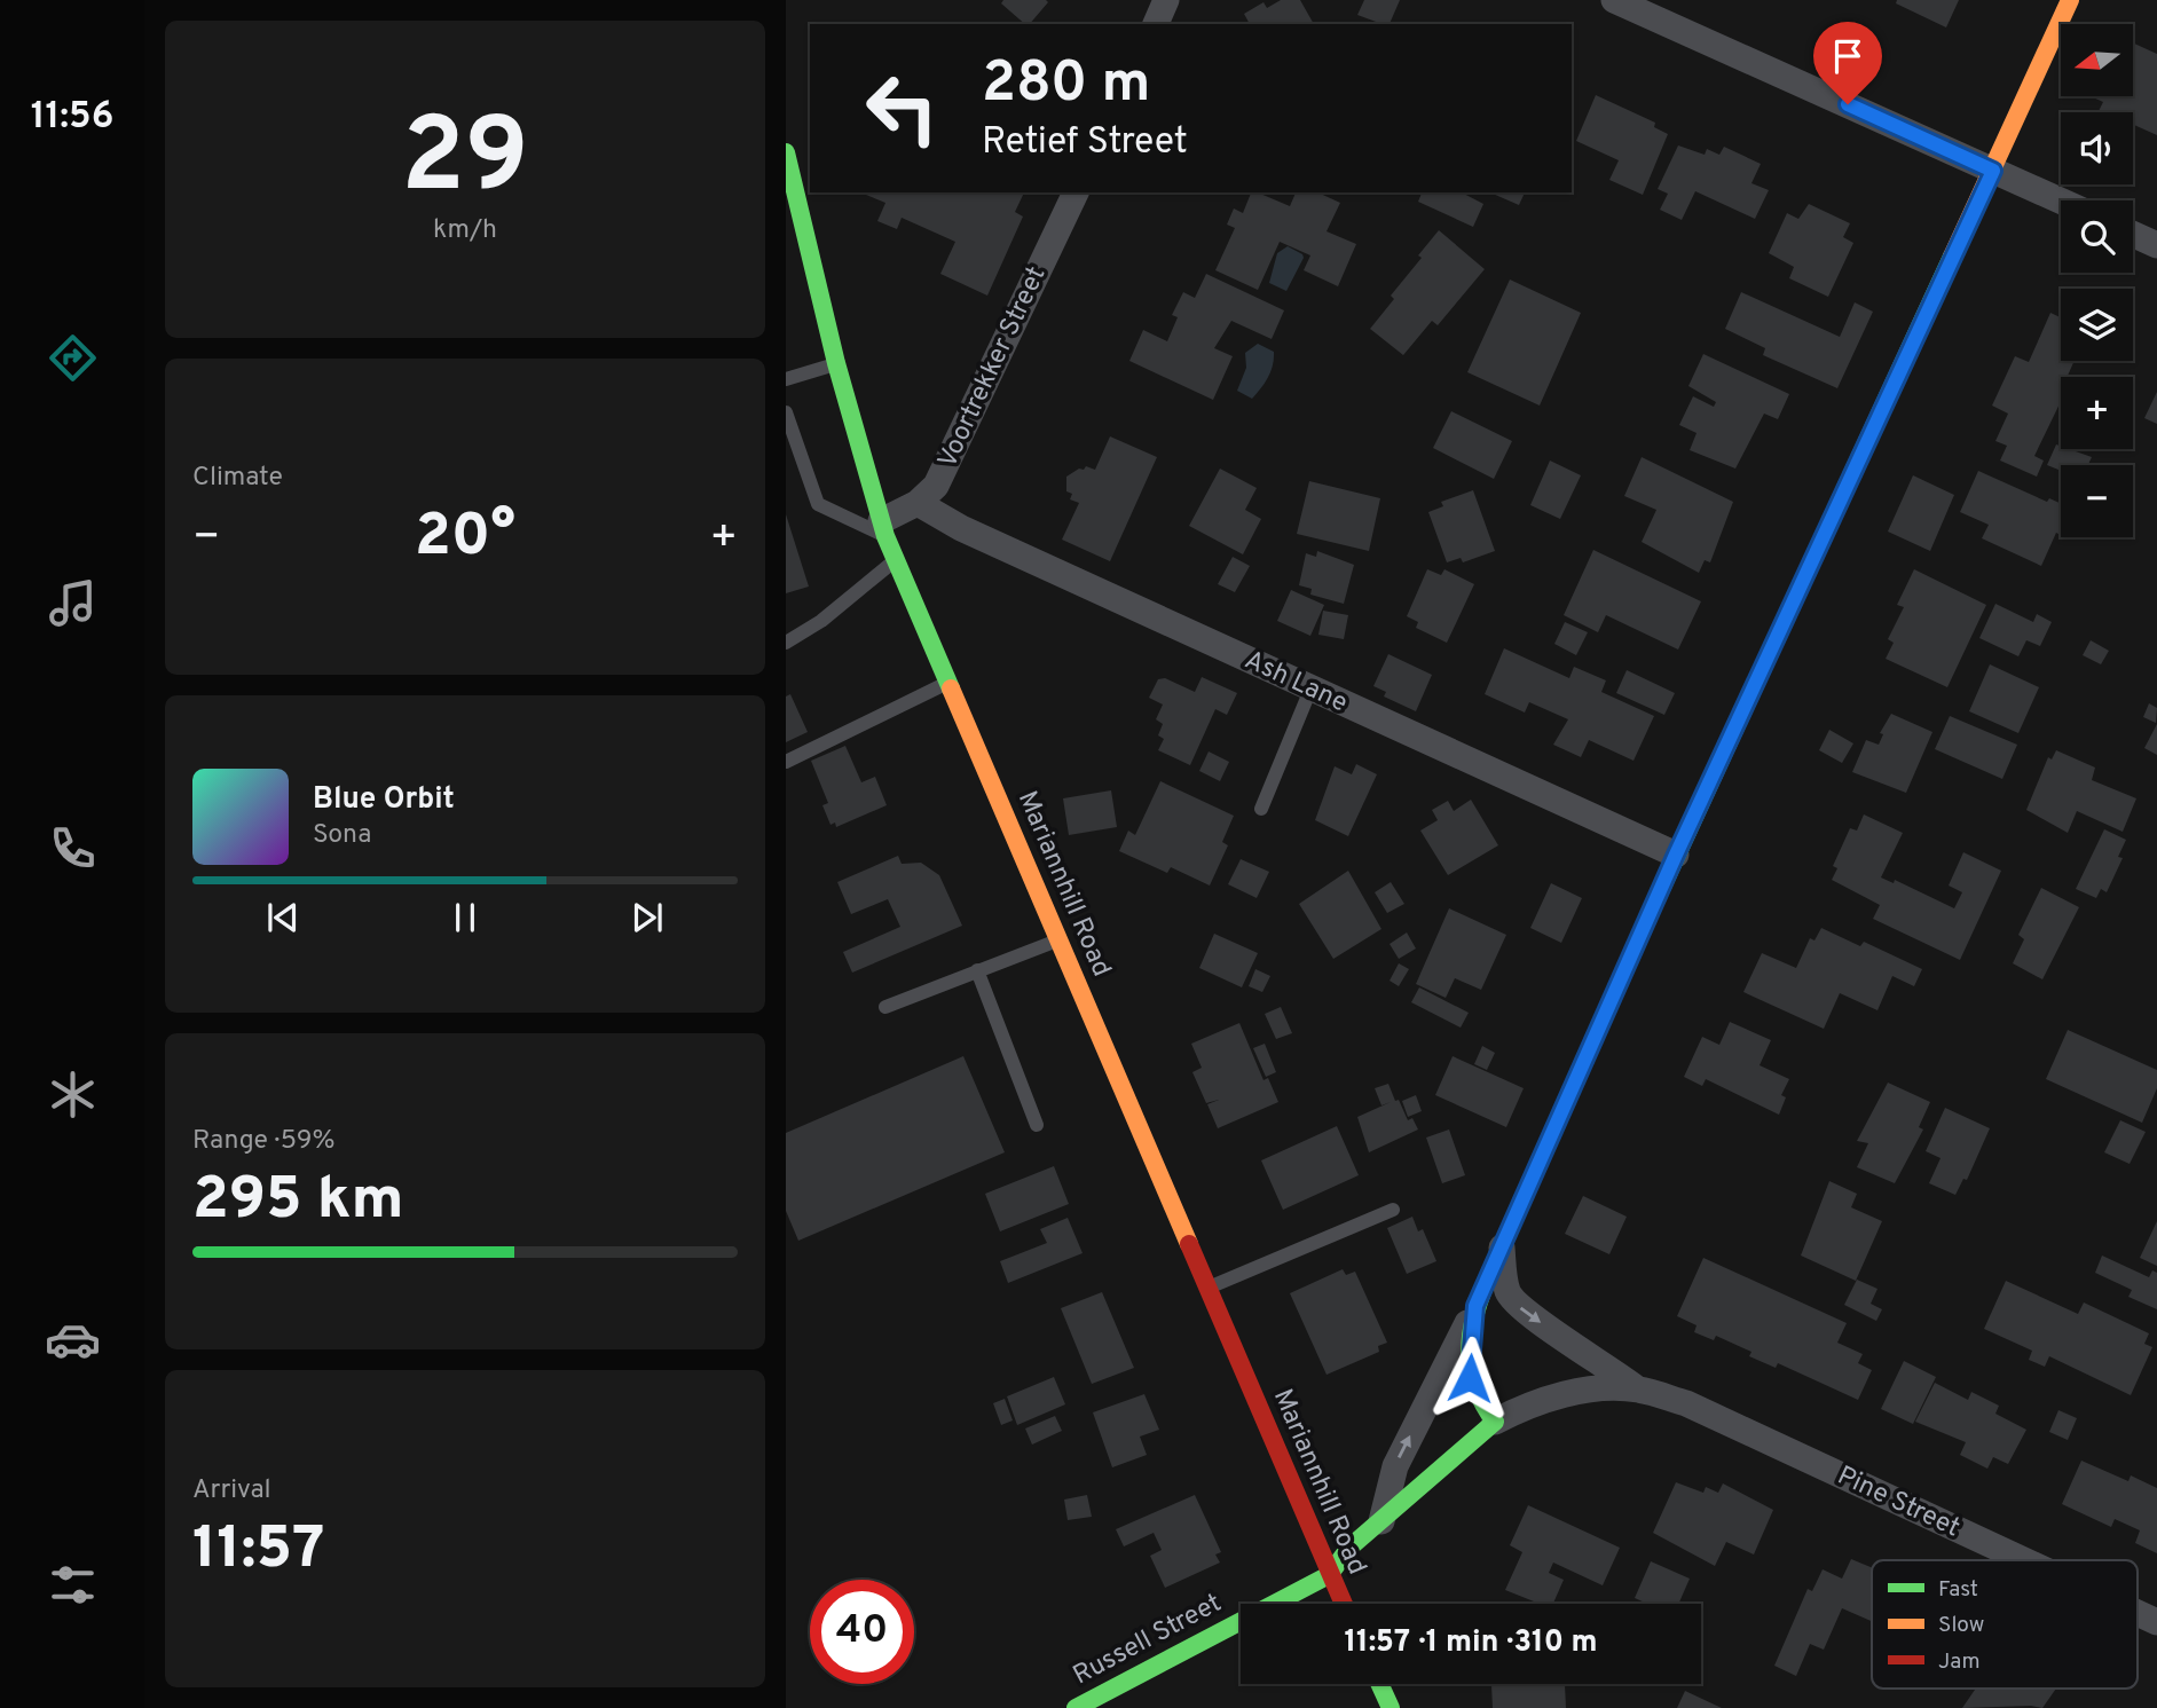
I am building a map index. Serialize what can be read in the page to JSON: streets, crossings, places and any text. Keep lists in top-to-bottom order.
{
  "streets": {
    "street": [
      "Voortrekker Street",
      "Ash Lane",
      "Mariannhill Road",
      "Pine Street",
      "Russell Street"
    ]
  },
  "crossings": [
    ["Voortrekker Street", "Ash Lane"],
    ["Voortrekker Street", "Mariannhill Road"],
    ["Mariannhill Road", "Russell Street"]
  ],
  "legend": ["Fast", "Slow", "Jam"],
  "north": "left",
  "page": {
    "tabs": "11:56",
    "tile": [
      ["29", "km/h"],
      "Climate",
      ["Range · 59%", "295 km"],
      ["Arrival", "11:57"]
    ],
    "map_buttons": ["+", "−"],
    "turn": ["280 m", "Retief Street"],
    "heat": ["−", "20°", "+"],
    "song": ["Blue Orbit", "Sona"],
    "limit": "40",
    "trip": "11:57 · 1 min · 310 m"
  }
}
